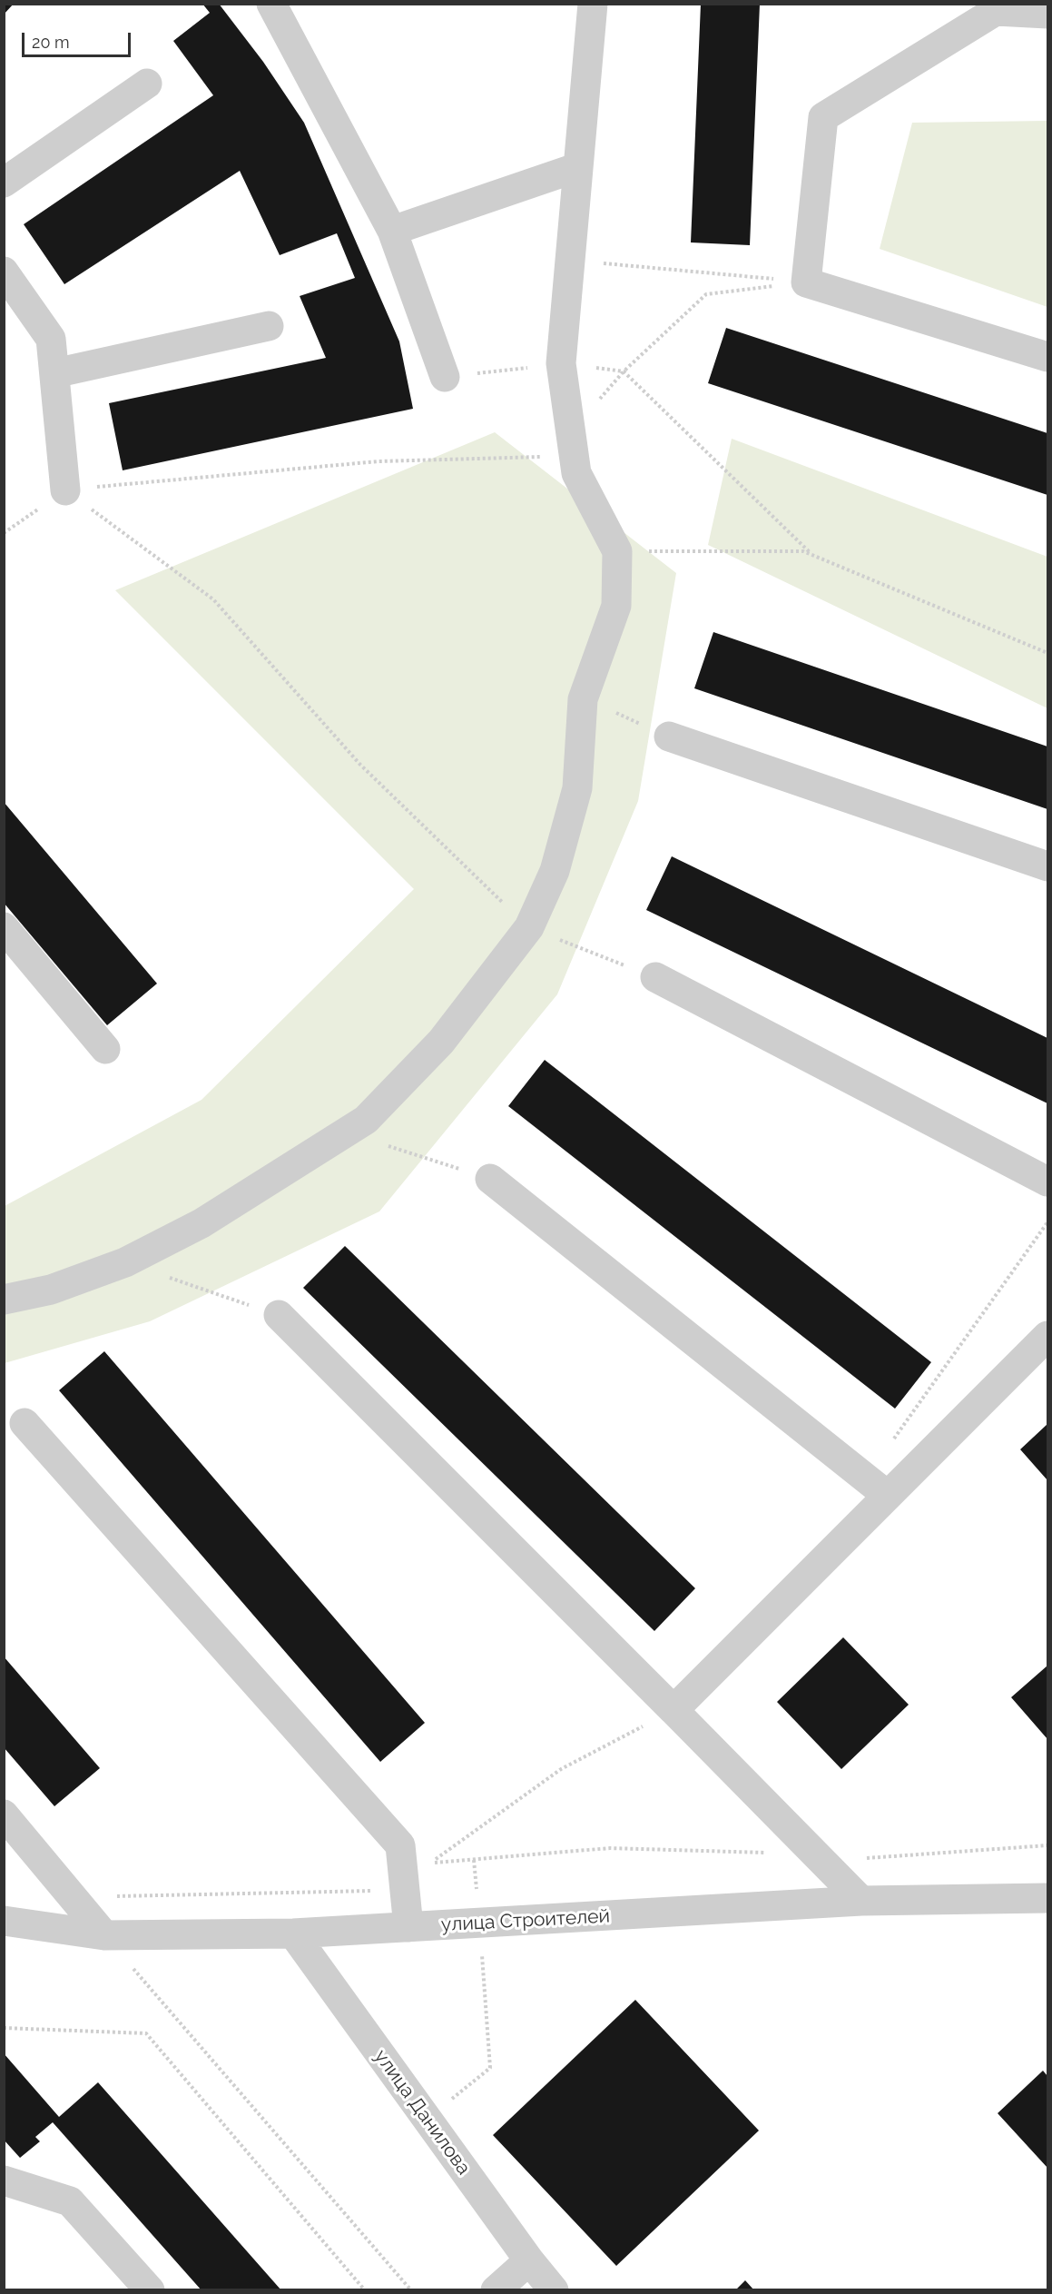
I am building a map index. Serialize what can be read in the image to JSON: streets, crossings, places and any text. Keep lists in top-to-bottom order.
{
  "streets": {
    "street": ["улица Строителей", "улица Данилова"]
  },
  "crossings": [
    ["улица Строителей", "улица Данилова"]
  ],
  "scale_bar": "20 m"
}
